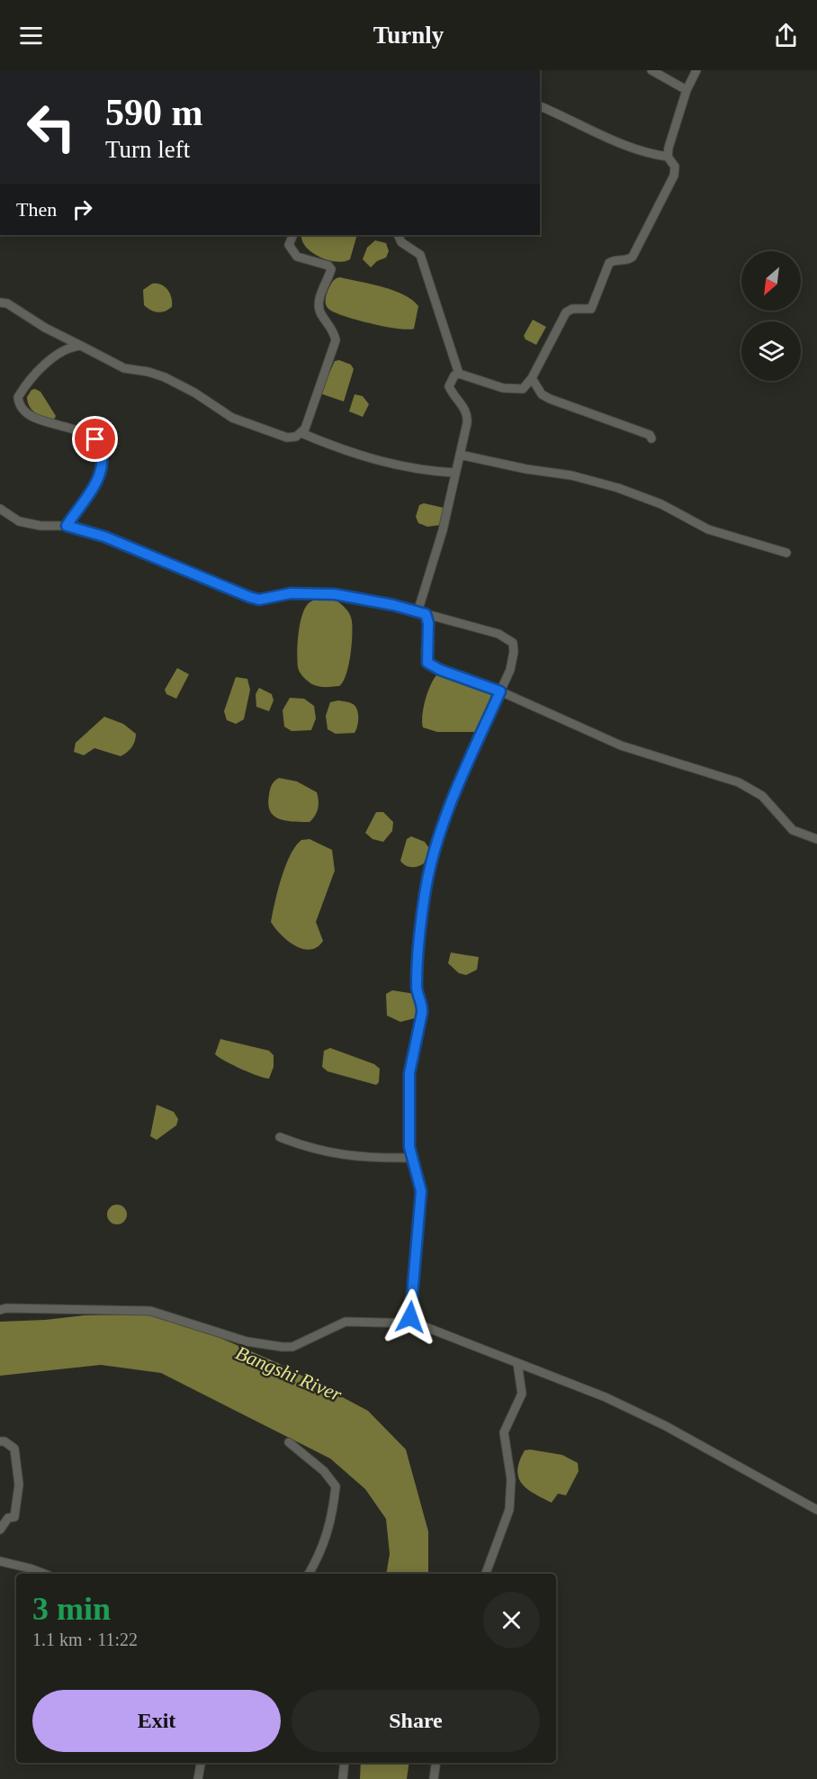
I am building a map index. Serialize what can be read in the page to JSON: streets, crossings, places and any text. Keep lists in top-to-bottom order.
{
  "water": ["Bangshi River"],
  "north": "bottom left",
  "page": {
    "header": "Turnly",
    "turn": ["590 m", "Turn left"],
    "then": "Then",
    "heading": ["3 min", "1.1 km · 11:22"],
    "buttons": ["Exit", "Share"]
  }
}
